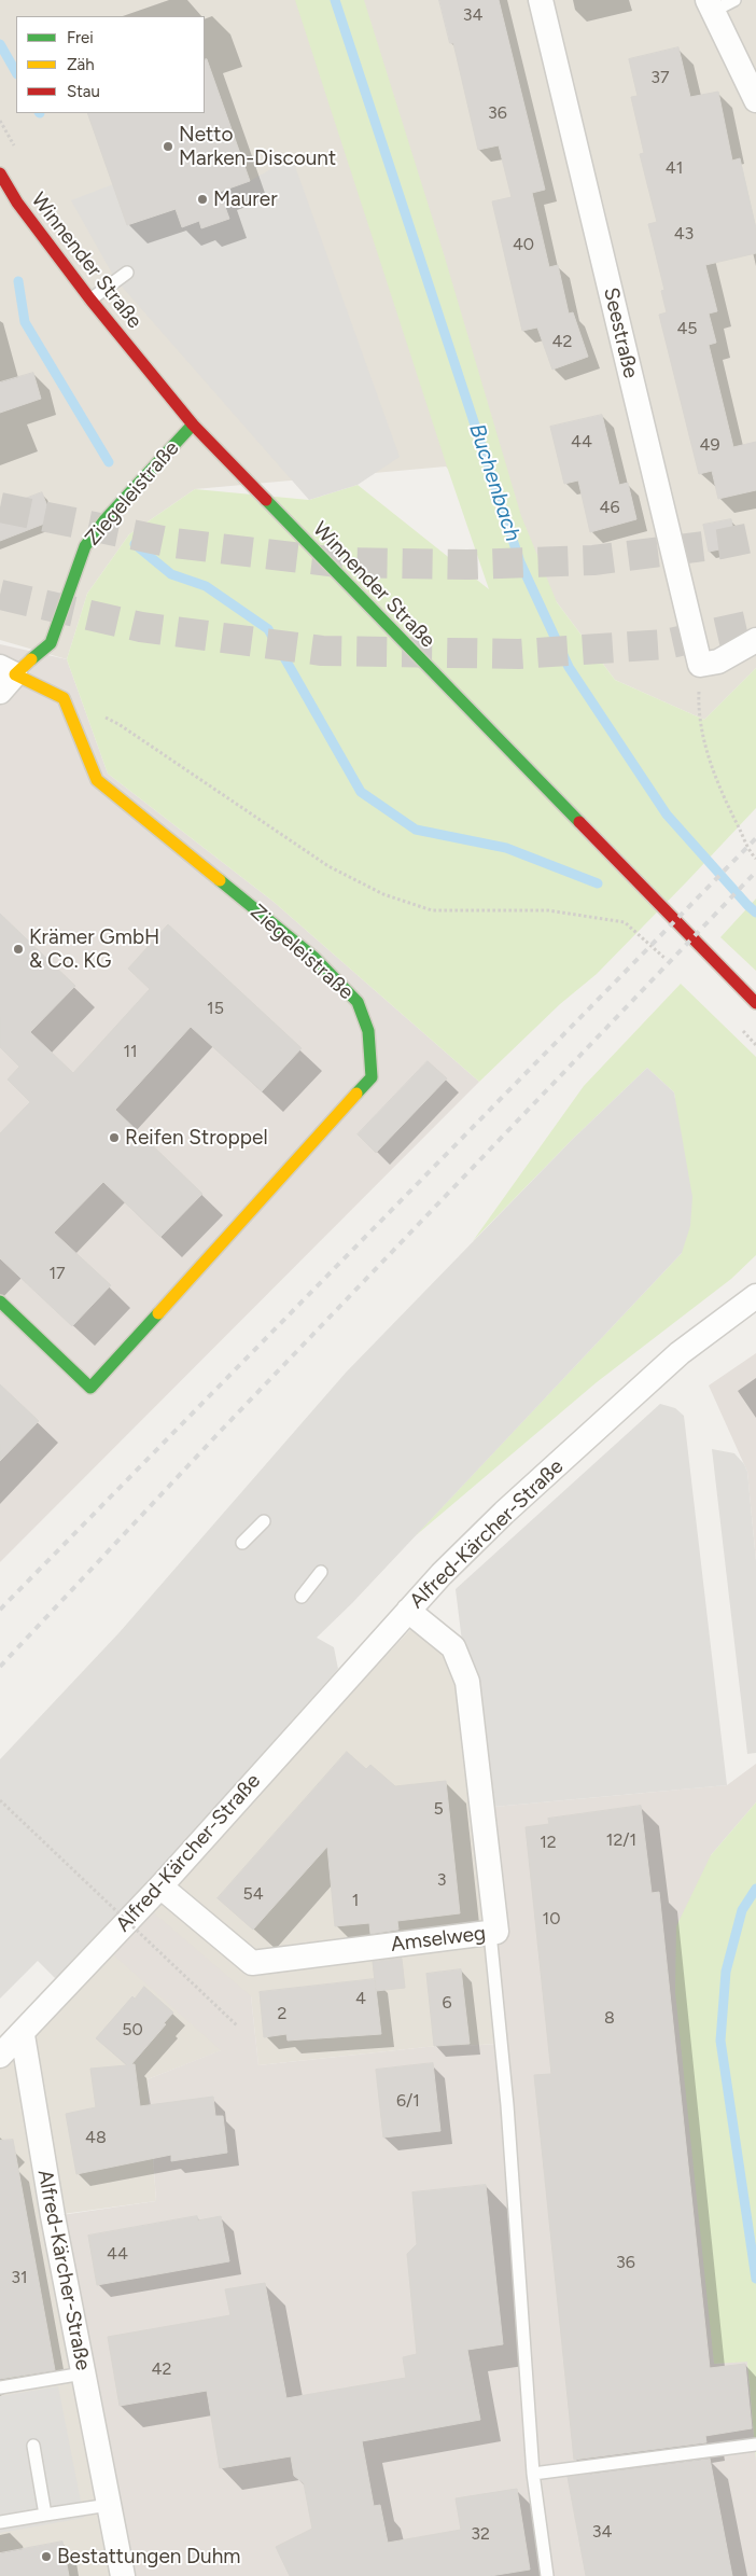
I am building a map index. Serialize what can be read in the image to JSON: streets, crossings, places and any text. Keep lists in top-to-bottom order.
{
  "streets": {
    "street": [
      "Winnender Straße",
      "Seestraße",
      "Ziegeleistraße",
      "Alfred-Kärcher-Straße",
      "Amselweg"
    ]
  },
  "crossings": [
    ["Winnender Straße", "Ziegeleistraße"],
    ["Alfred-Kärcher-Straße", "Amselweg"]
  ],
  "water": ["Buchenbach"],
  "places": [
    "Netto Marken-Discount",
    "Maurer",
    "Krämer GmbH & Co. KG",
    "Reifen Stroppel",
    "Bestattungen Duhm"
  ],
  "house_numbers": [
    "34",
    "37",
    "36",
    "41",
    "43",
    "40",
    "45",
    "42",
    "44",
    "49",
    "46",
    "15",
    "11",
    "17",
    "5",
    "12/1",
    "12",
    "3",
    "54",
    "1",
    "10",
    "4",
    "6",
    "2",
    "8",
    "50",
    "6/1",
    "48",
    "44",
    "36",
    "31",
    "42",
    "34",
    "32"
  ],
  "legend": ["Frei", "Zäh", "Stau"]
}
